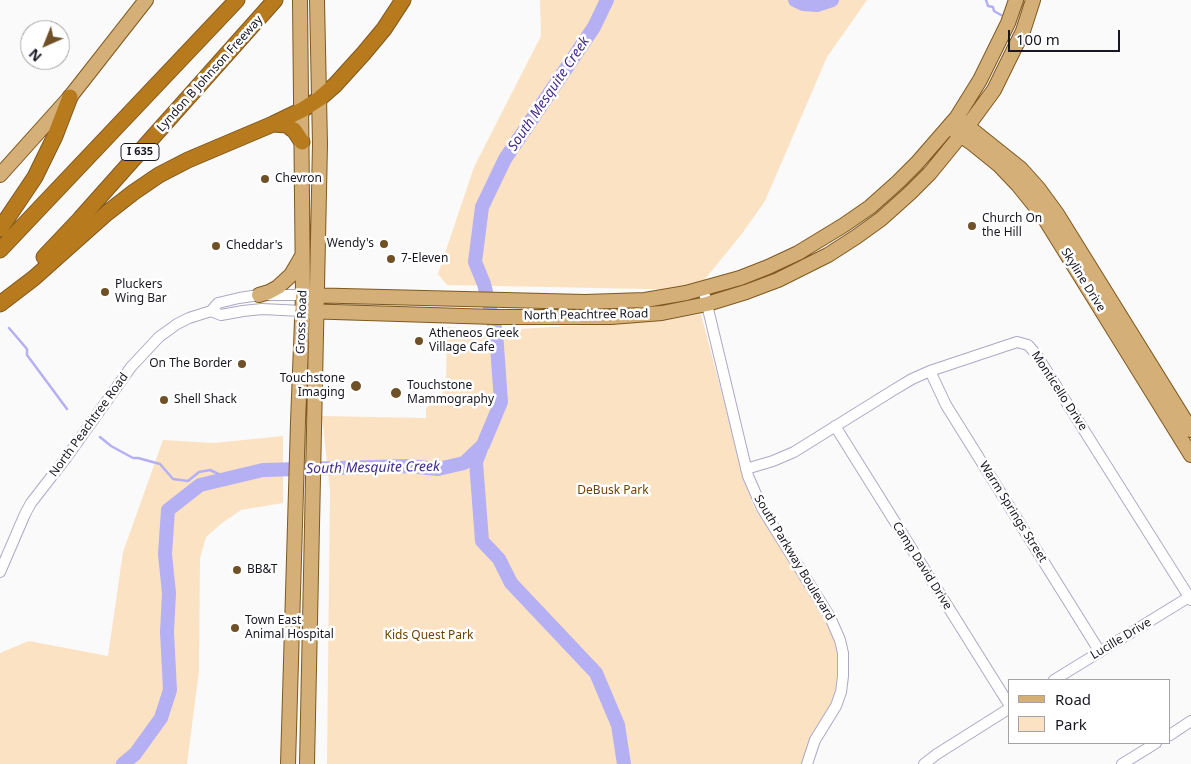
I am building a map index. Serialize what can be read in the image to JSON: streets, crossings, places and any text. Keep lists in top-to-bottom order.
{
  "streets": {
    "highway": ["Lyndon B Johnson Freeway", "I 635"],
    "main road": ["Skyline Drive", "North Peachtree Road", "Gross Road"],
    "street": [
      "Monticello Drive",
      "Warm Springs Street",
      "South Parkway Boulevard",
      "Camp David Drive",
      "Lucille Drive"
    ]
  },
  "crossings": [
    ["Skyline Drive", "North Peachtree Road"],
    ["North Peachtree Road", "Gross Road"],
    ["North Peachtree Road", "South Parkway Boulevard"],
    ["Monticello Drive", "Warm Springs Street"],
    ["Monticello Drive", "South Parkway Boulevard"],
    ["Monticello Drive", "Camp David Drive"],
    ["Monticello Drive", "Lucille Drive"],
    ["Warm Springs Street", "Lucille Drive"]
  ],
  "water": ["South Mesquite Creek"],
  "parks": ["DeBusk Park", "Kids Quest Park"],
  "places": [
    "Chevron",
    "Church On the Hill",
    "Wendy's",
    "Cheddar's",
    "7-Eleven",
    "Pluckers Wing Bar",
    "Atheneos Greek Village Cafe",
    "On The Border",
    "Touchstone Imaging",
    "Touchstone Mammography",
    "Shell Shack",
    "BB&T",
    "Town East Animal Hospital"
  ],
  "legend": ["Road", "Park"],
  "scale_bar": "100 m",
  "north": "bottom left"
}
